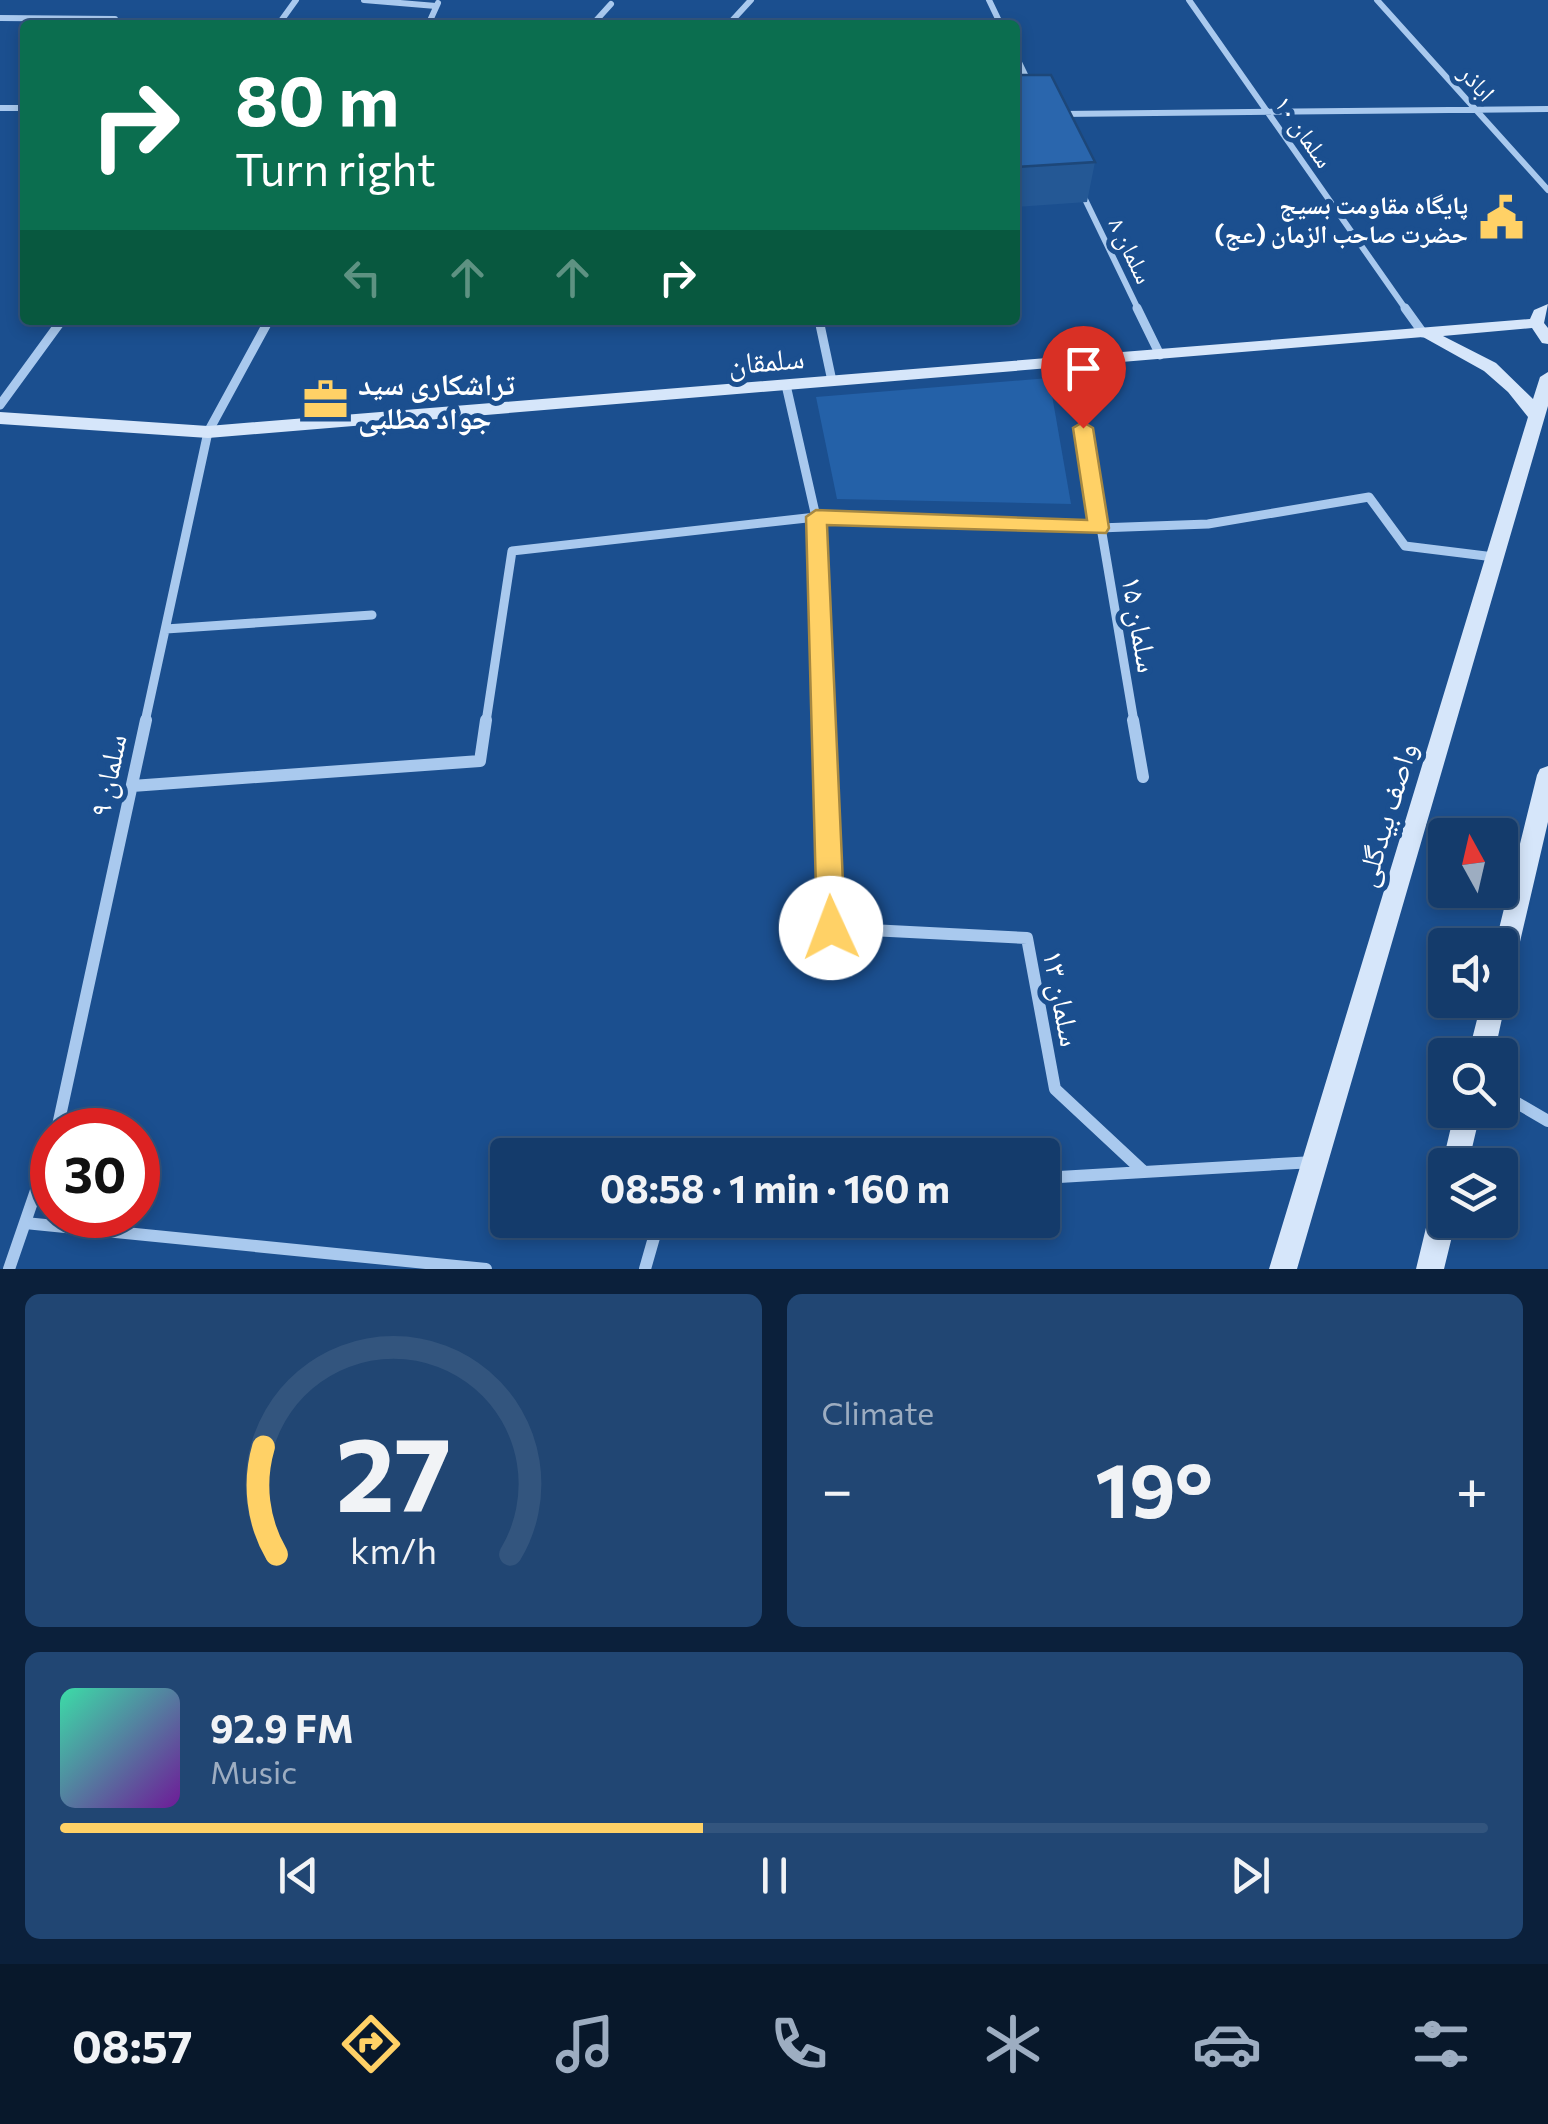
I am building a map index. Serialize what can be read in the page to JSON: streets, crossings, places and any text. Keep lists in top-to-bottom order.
{
  "streets": {
    "street": [
      "اباذر",
      "سلمان ۱۰",
      "سلمان ۸",
      "سلمقان",
      "سلمان ۱۵",
      "سلمان ۹",
      "واصف بیدگلی",
      "سلمان ۱۳"
    ]
  },
  "crossings": [
    ["سلمان ۱۰", "سلمقان"],
    ["سلمان ۸", "سلمقان"],
    ["سلمقان", "سلمان ۱۵"],
    ["سلمقان", "سلمان ۹"],
    ["سلمقان", "سلمان ۱۳"]
  ],
  "places": {
    "public building": ["پایگاه مقاومت بسیج حضرت صاحب الزمان (عج)"],
    "office": ["تراشکاری سید جواد مطلبی"]
  },
  "north": "top",
  "page": {
    "turn": ["80 m", "Turn right"],
    "limit": "30",
    "trip": "08:58 · 1 min · 160 m",
    "tile": "Climate",
    "heat": ["−", "19°", "+"],
    "song": ["92.9 FM", "Music"],
    "tabs": "08:57",
    "gauge": ["27", "km/h"]
  }
}
